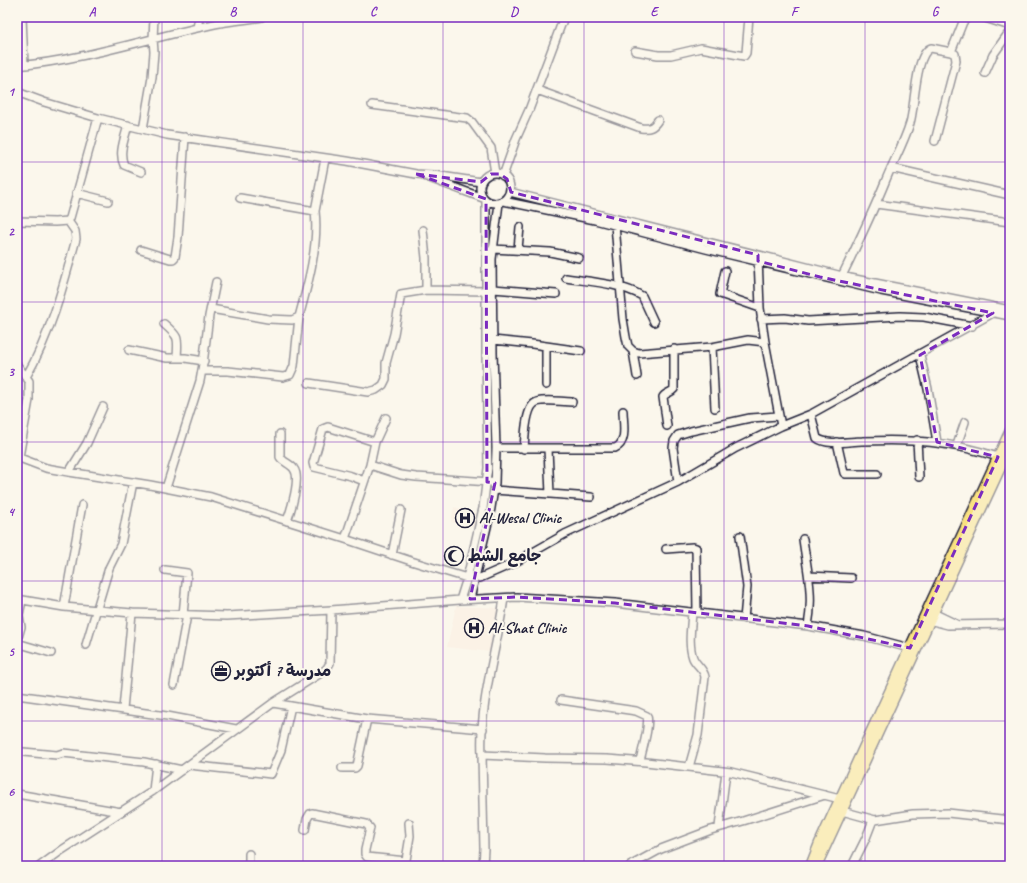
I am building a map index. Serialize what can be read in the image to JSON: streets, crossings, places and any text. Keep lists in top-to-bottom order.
{
  "places": {
    "hospital": ["Al-Wesal Clinic", "Al-Shat Clinic"],
    "mosque": ["جامع الشط"],
    "office": ["مدرسة 7 أكتوبر"]
  },
  "grid": {
    "columns": [
      "A",
      "B",
      "C",
      "D",
      "E",
      "F",
      "G"
    ],
    "rows": [
      "1",
      "2",
      "3",
      "4",
      "5",
      "6"
    ]
  }
}
